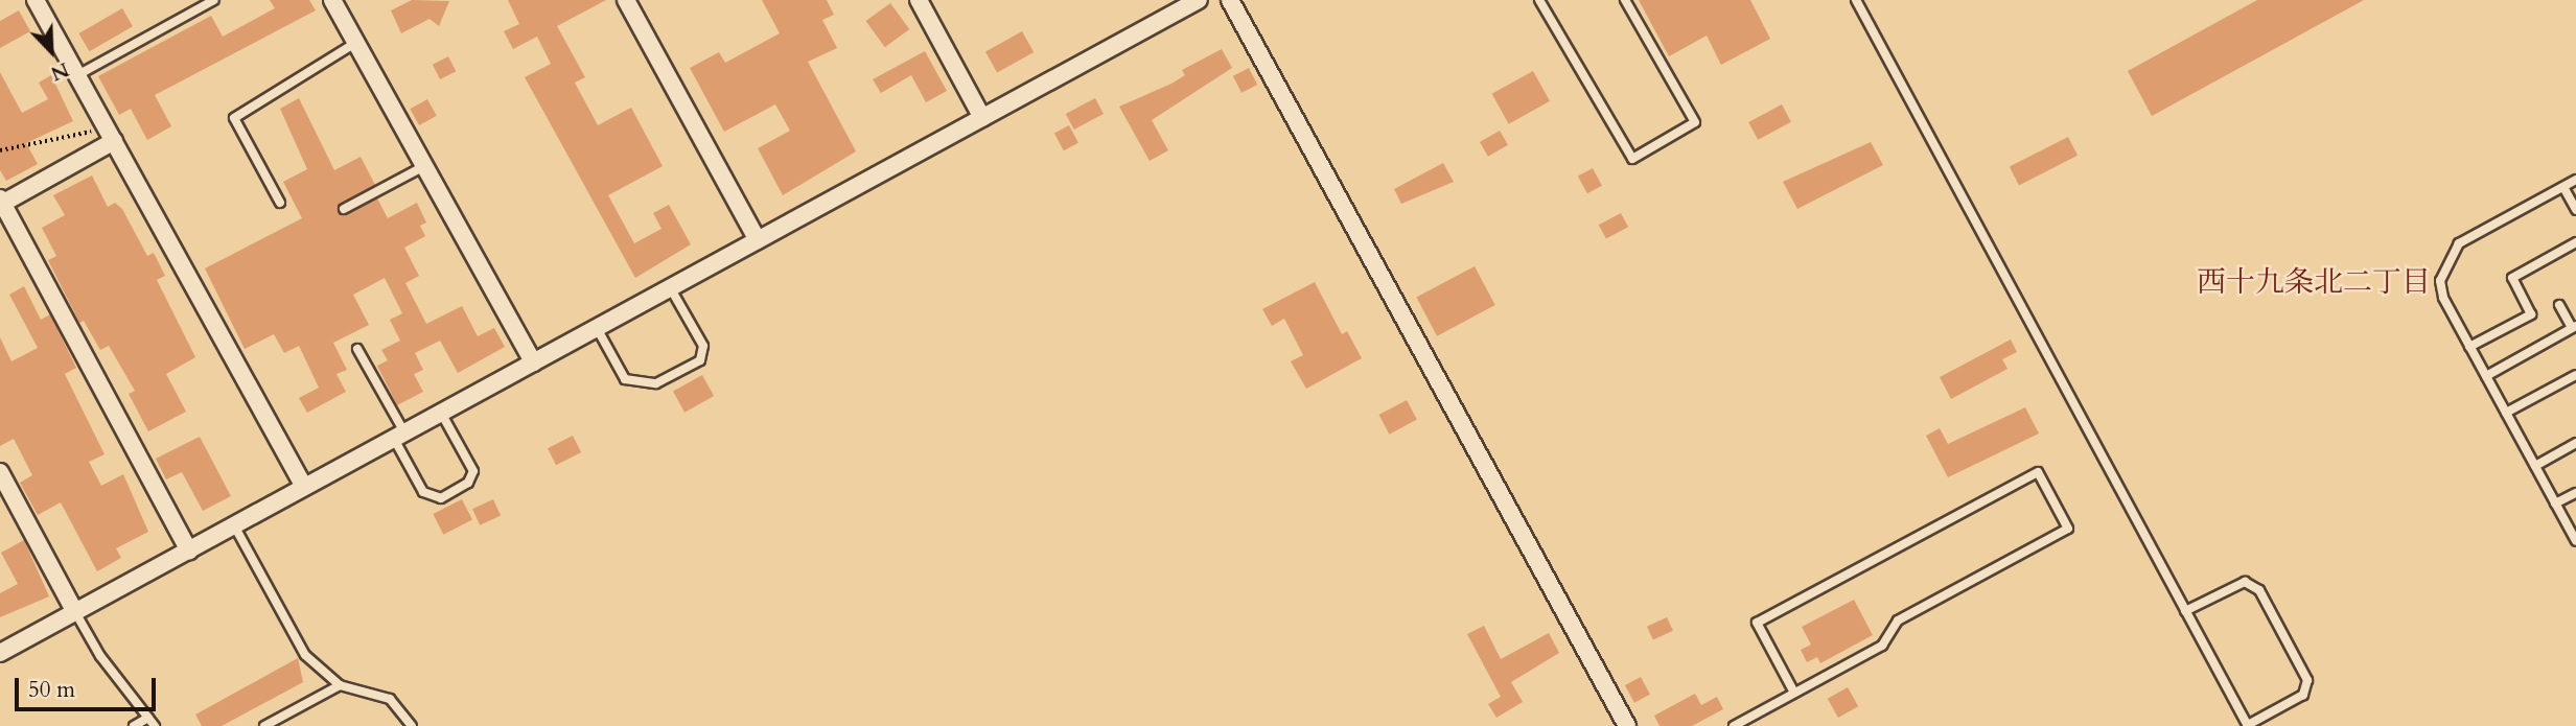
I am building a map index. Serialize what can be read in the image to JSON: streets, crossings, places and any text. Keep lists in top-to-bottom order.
{
  "districts": ["西十九条北二丁目"],
  "scale_bar": "50 m",
  "north": "bottom right"
}
